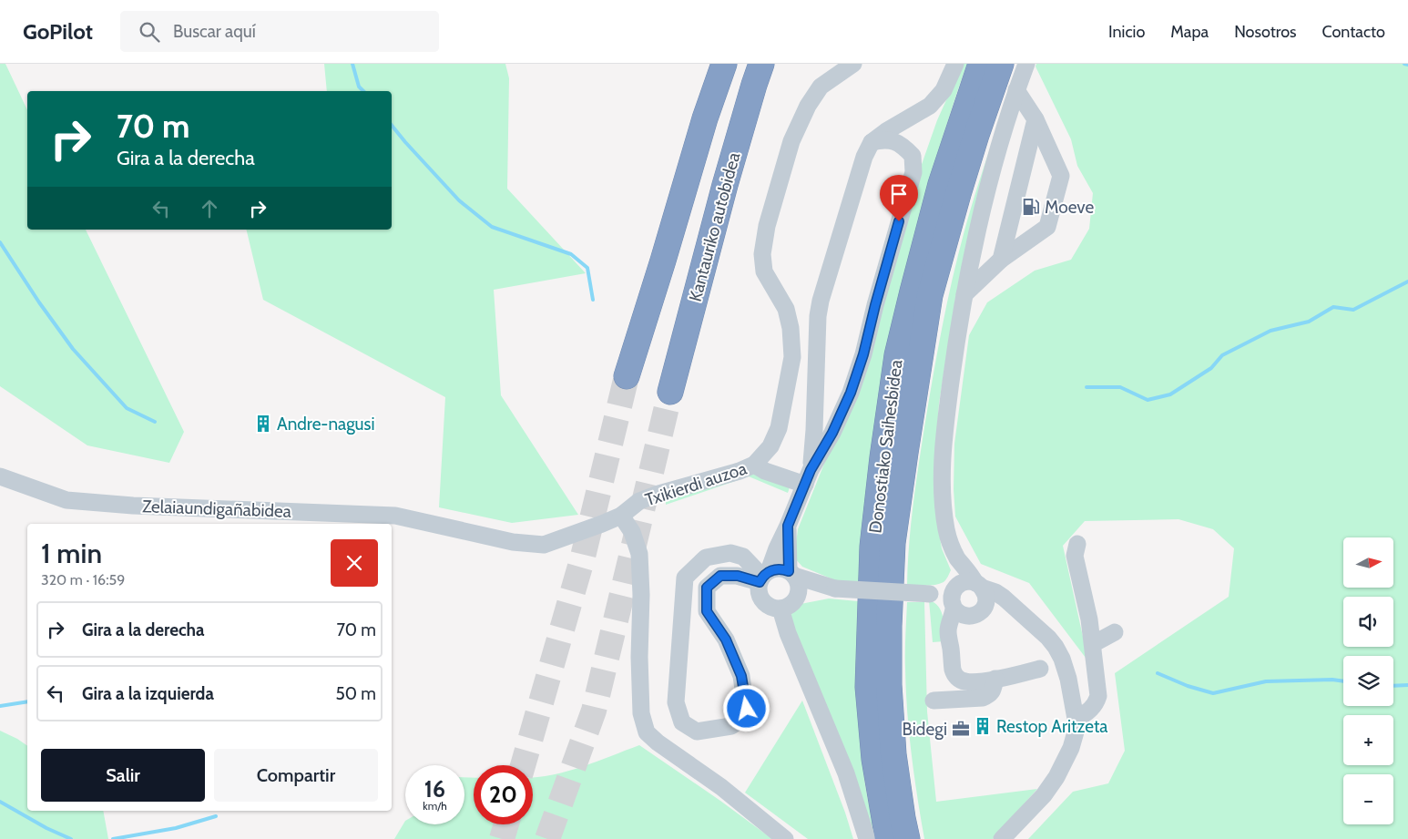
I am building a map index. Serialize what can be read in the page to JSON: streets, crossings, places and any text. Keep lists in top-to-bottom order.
{
  "streets": {
    "highway": ["Kantauriko autobidea", "Donostiako Saihesbidea"],
    "street": ["Txikierdi auzoa", "Zelaiaundigañabidea"]
  },
  "crossings": [
    ["Txikierdi auzoa", "Zelaiaundigañabidea"]
  ],
  "places": {
    "fuel station": ["Moeve"],
    "building": ["Andre-nagusi", "Restop Aritzeta"],
    "office": ["Bidegi"]
  },
  "north": "right",
  "page": {
    "header": "GoPilot",
    "search": "Buscar aquí",
    "nav": [
      "Inicio",
      "Mapa",
      "Nosotros",
      "Contacto"
    ],
    "turn": ["70 m", "Gira a la derecha"],
    "heading": ["1 min", "320 m · 16:59"],
    "map_buttons": ["+", "−"],
    "list": [
      {
        "name": "Gira a la derecha",
        "value": "70 m"
      },
      {
        "name": "Gira a la izquierda",
        "value": "50 m"
      }
    ],
    "buttons": ["Salir", "Compartir"],
    "speed": "16 km/h",
    "limit": "20"
  }
}
